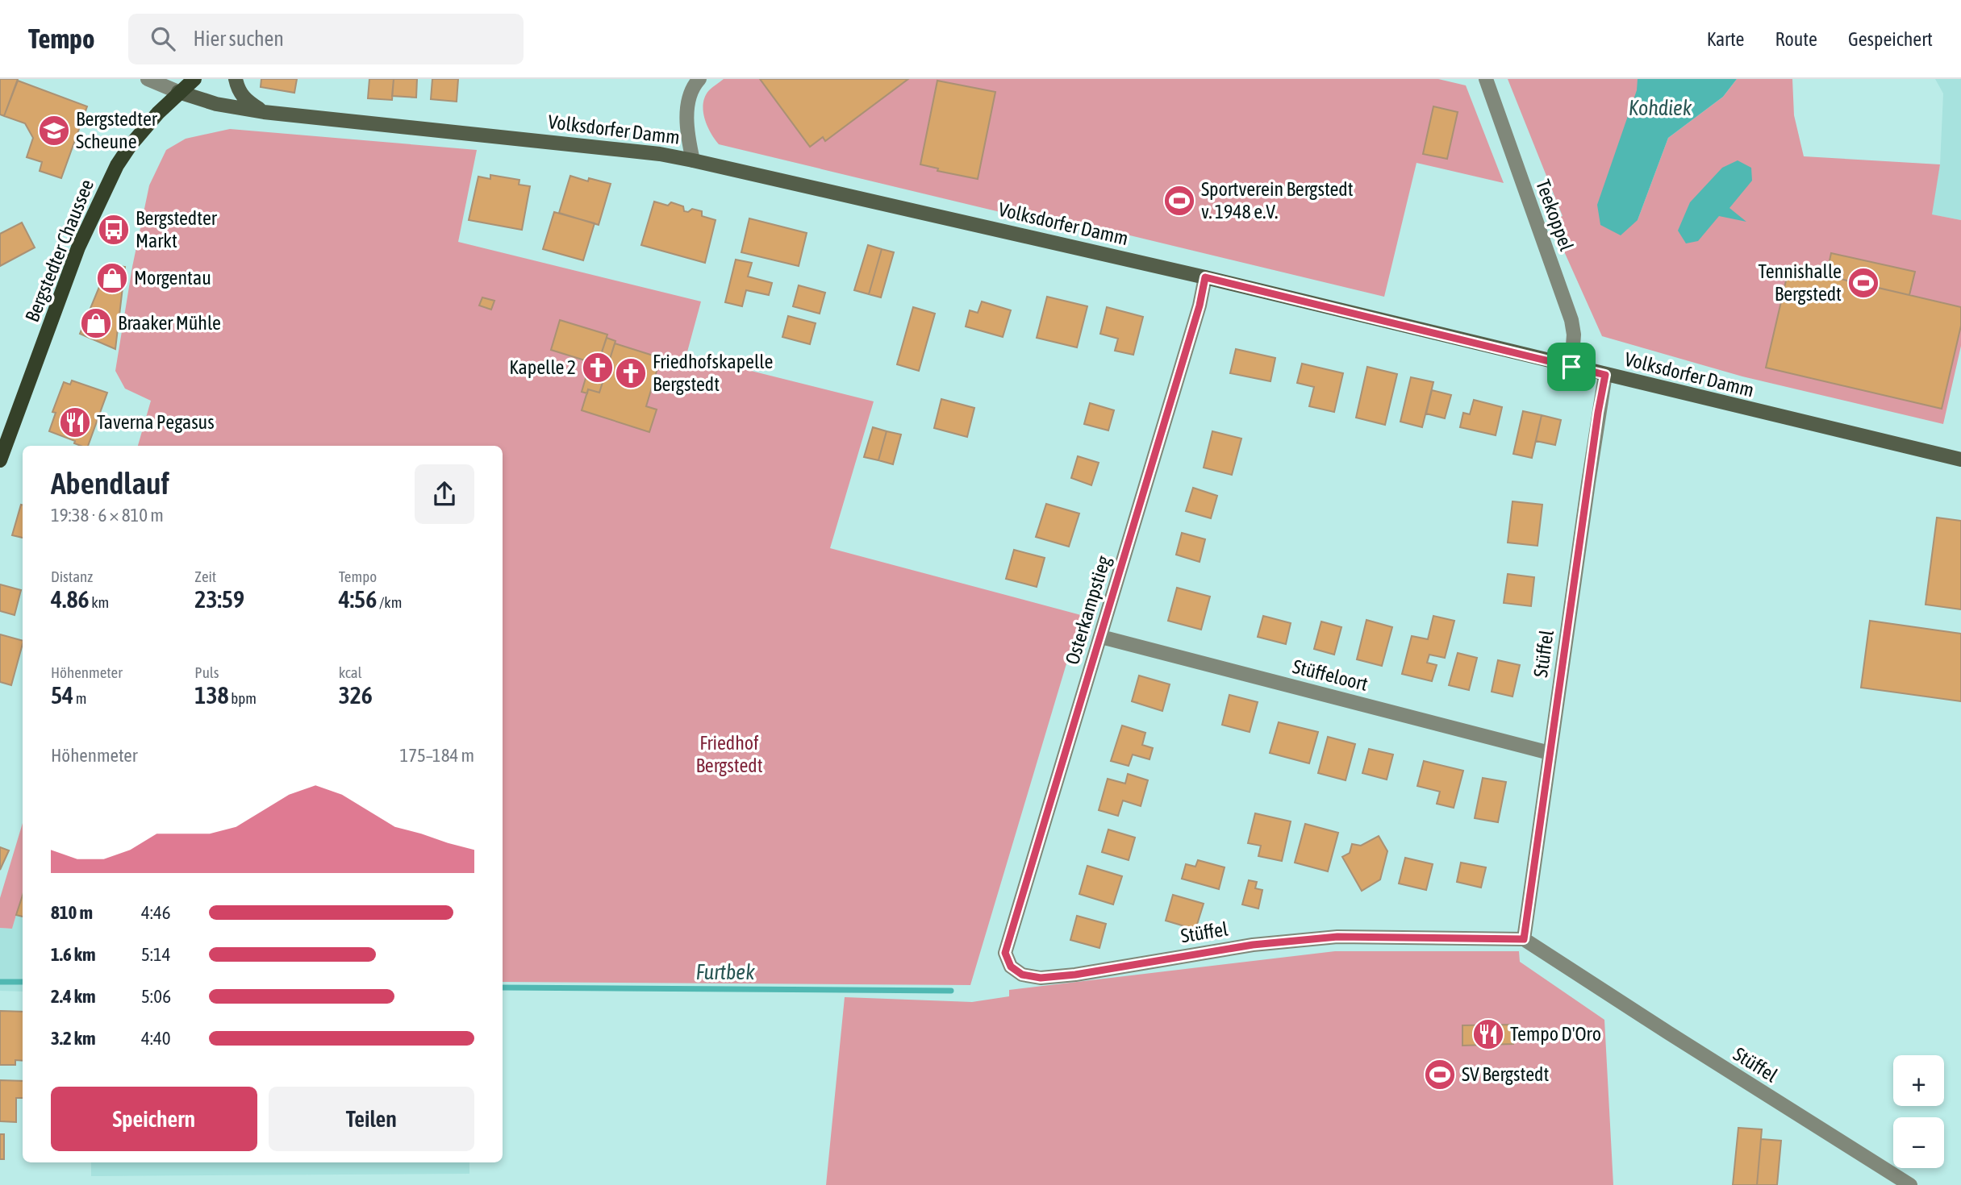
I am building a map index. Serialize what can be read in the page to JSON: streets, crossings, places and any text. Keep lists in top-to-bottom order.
{
  "streets": {
    "main road": ["Volksdorfer Damm", "Bergstedter Chaussee"],
    "street": [
      "Teekoppel",
      "Osterkampstieg",
      "Stüffel",
      "Stüffeloort"
    ]
  },
  "crossings": [
    ["Volksdorfer Damm", "Teekoppel"],
    ["Volksdorfer Damm", "Bergstedter Chaussee"],
    ["Volksdorfer Damm", "Osterkampstieg"],
    ["Volksdorfer Damm", "Stüffel"],
    ["Osterkampstieg", "Stüffel"],
    ["Osterkampstieg", "Stüffeloort"],
    ["Stüffel", "Stüffeloort"]
  ],
  "water": ["Kohdiek", "Furtbek"],
  "parks": ["Friedhof Bergstedt"],
  "places": {
    "school or university": ["Bergstedter Scheune"],
    "sports": ["Sportverein Bergstedt v. 1948 e.V.", "Tennishalle Bergstedt", "SV Bergstedt"],
    "bus stop": ["Bergstedter Markt"],
    "shop": ["Morgentau", "Braaker Mühle"],
    "church": ["Kapelle 2", "Friedhofskapelle Bergstedt"],
    "restaurant": ["Taverna Pegasus", "Tempo D'Oro"]
  },
  "page": {
    "header": "Tempo",
    "search": "Hier suchen",
    "nav": ["Karte", "Route", "Gespeichert"],
    "heading": ["Abendlauf", "19:38 · 6 × 810 m"],
    "stats": [
      ["Distanz", "4.86 km"],
      ["Zeit", "23:59"],
      ["Tempo", "4:56 /km"],
      ["Höhenmeter", "54 m"],
      ["Puls", "138 bpm"],
      ["kcal", "326"]
    ],
    "chart": ["Höhenmeter", "175–184 m"],
    "list": [
      {
        "name": "810 m",
        "note": "4:46"
      },
      {
        "name": "1.6 km",
        "note": "5:14"
      },
      {
        "name": "2.4 km",
        "note": "5:06"
      },
      {
        "name": "3.2 km",
        "note": "4:40"
      }
    ],
    "map_buttons": ["+", "−"],
    "buttons": ["Speichern", "Teilen"]
  }
}
